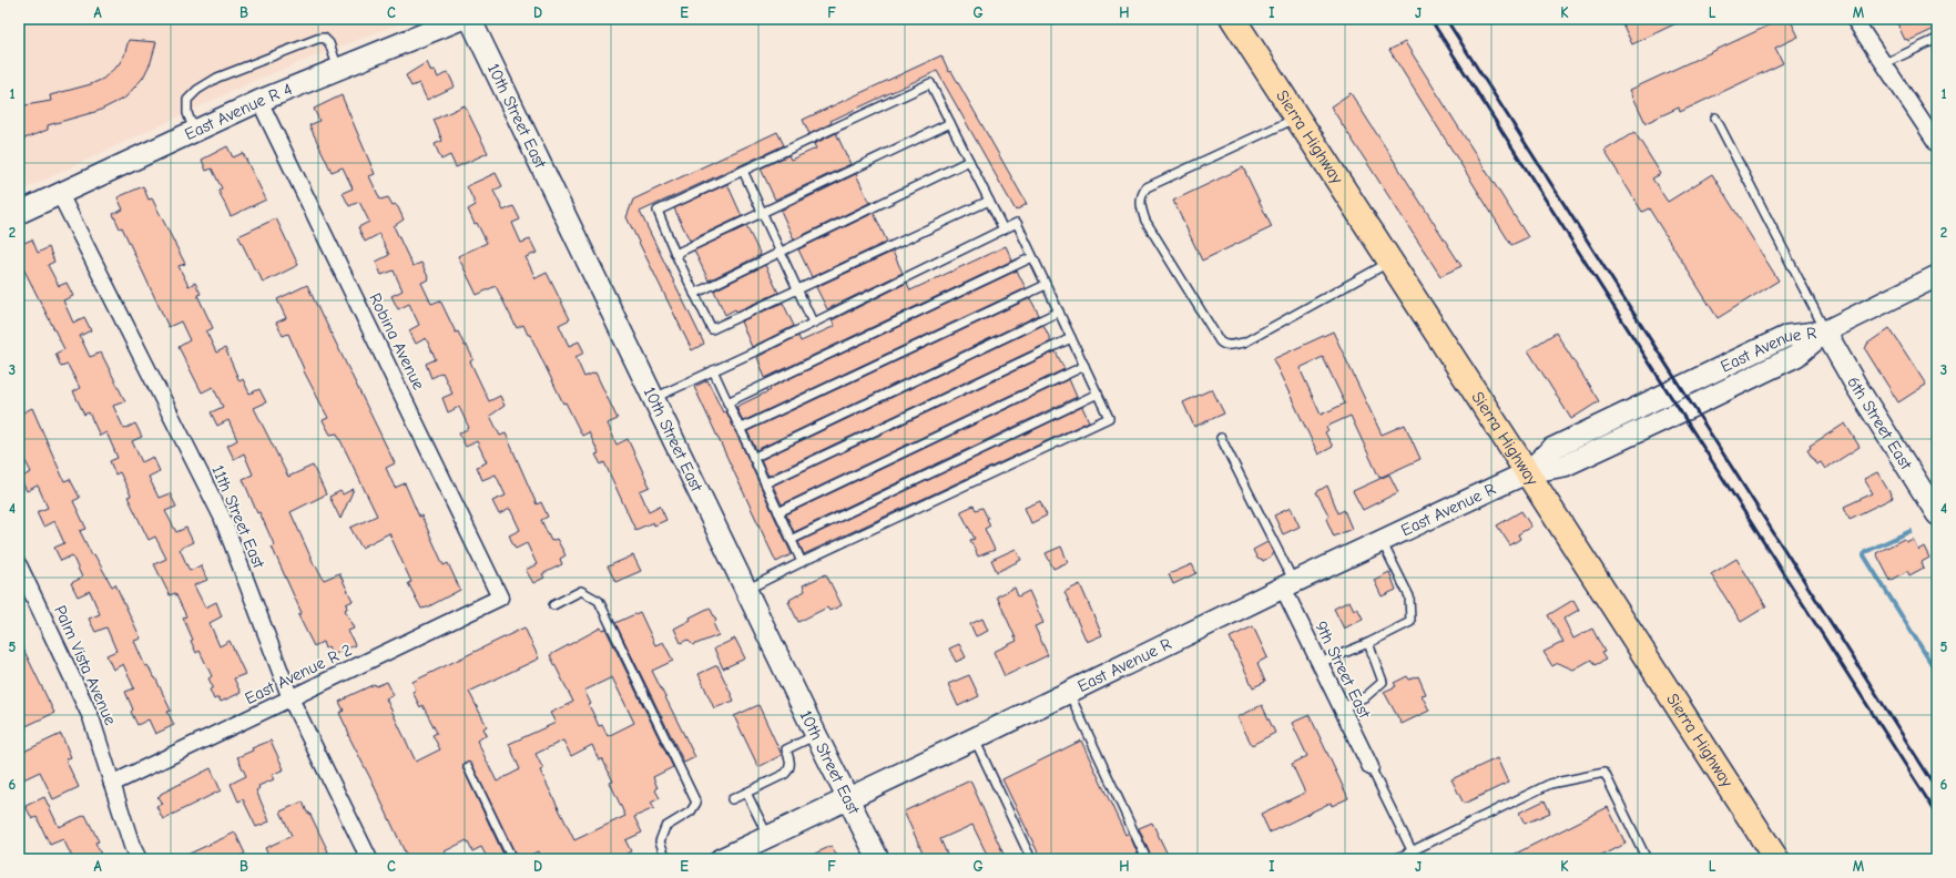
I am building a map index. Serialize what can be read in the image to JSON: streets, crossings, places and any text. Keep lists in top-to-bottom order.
{
  "streets": {
    "highway": ["Sierra Highway"],
    "main road": [
      "East Avenue R 4",
      "10th Street East",
      "East Avenue R",
      "6th Street East"
    ],
    "street": [
      "Robina Avenue",
      "11th Street East",
      "Palm Vista Avenue",
      "9th Street East",
      "East Avenue R 2"
    ]
  },
  "crossings": [
    ["East Avenue R 4", "Robina Avenue"],
    ["East Avenue R 4", "11th Street East"],
    ["10th Street East", "East Avenue R"],
    ["Sierra Highway", "East Avenue R"],
    ["Robina Avenue", "East Avenue R 2"],
    ["East Avenue R", "6th Street East"],
    ["East Avenue R", "9th Street East"],
    ["11th Street East", "East Avenue R 2"],
    ["Palm Vista Avenue", "East Avenue R 2"]
  ],
  "grid": {
    "columns": [
      "A",
      "B",
      "C",
      "D",
      "E",
      "F",
      "G",
      "H",
      "I",
      "J",
      "K",
      "L",
      "M"
    ],
    "rows": [
      "1",
      "2",
      "3",
      "4",
      "5",
      "6"
    ]
  }
}
